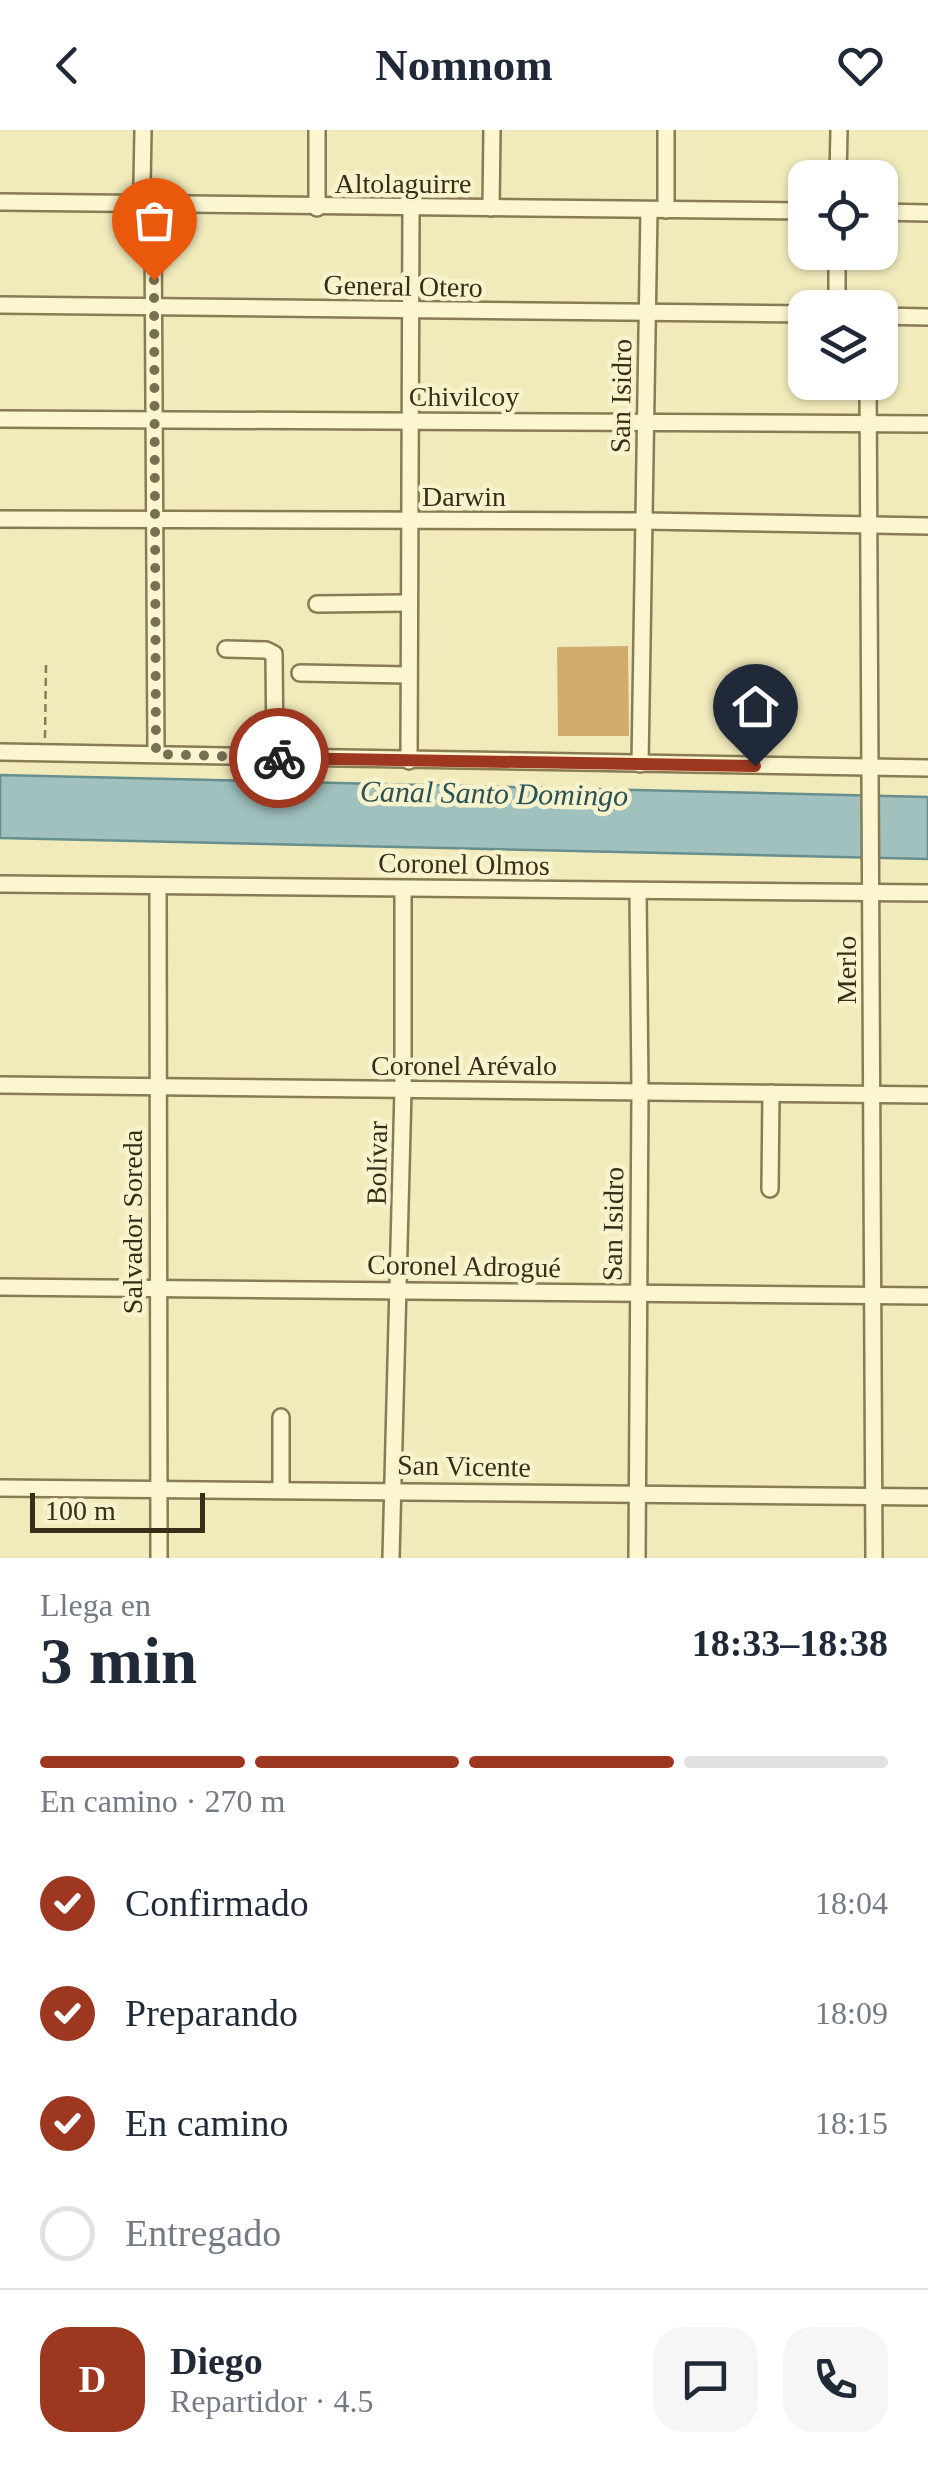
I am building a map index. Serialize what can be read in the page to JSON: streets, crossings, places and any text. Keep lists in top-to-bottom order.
{
  "streets": {
    "street": [
      "Altolaguirre",
      "General Otero",
      "Chivilcoy",
      "San Isidro",
      "Darwin",
      "Coronel Olmos",
      "Merlo",
      "Coronel Arévalo",
      "Bolívar",
      "Salvador Soreda",
      "Coronel Adrogué",
      "San Vicente"
    ]
  },
  "crossings": [
    ["Altolaguirre", "San Isidro"],
    ["General Otero", "San Isidro"],
    ["Chivilcoy", "San Isidro"],
    ["Chivilcoy", "Merlo"],
    ["San Isidro", "Darwin"],
    ["San Isidro", "Coronel Olmos"],
    ["San Isidro", "Coronel Arévalo"],
    ["San Isidro", "Coronel Adrogué"],
    ["San Isidro", "San Vicente"],
    ["Darwin", "Merlo"],
    ["Coronel Olmos", "Merlo"],
    ["Coronel Olmos", "Bolívar"],
    ["Coronel Olmos", "Salvador Soreda"],
    ["Merlo", "Coronel Arévalo"],
    ["Merlo", "Coronel Adrogué"],
    ["Merlo", "San Vicente"],
    ["Coronel Arévalo", "Bolívar"],
    ["Coronel Arévalo", "Salvador Soreda"],
    ["Bolívar", "Coronel Adrogué"],
    ["Bolívar", "San Vicente"],
    ["Salvador Soreda", "Coronel Adrogué"],
    ["Salvador Soreda", "San Vicente"]
  ],
  "water": ["Canal Santo Domingo"],
  "scale_bar": "100 m",
  "page": {
    "header": "Nomnom",
    "scale": "100 m",
    "heading": ["3 min", "Llega en", "18:33–18:38"],
    "panel": ["Diego", "Repartidor · 4.5"],
    "bar": "En camino · 270 m",
    "list": [
      ["Confirmado", "18:04"],
      ["Preparando", "18:09"],
      ["En camino", "18:15"],
      "Entregado"
    ],
    "round": "D"
  }
}
